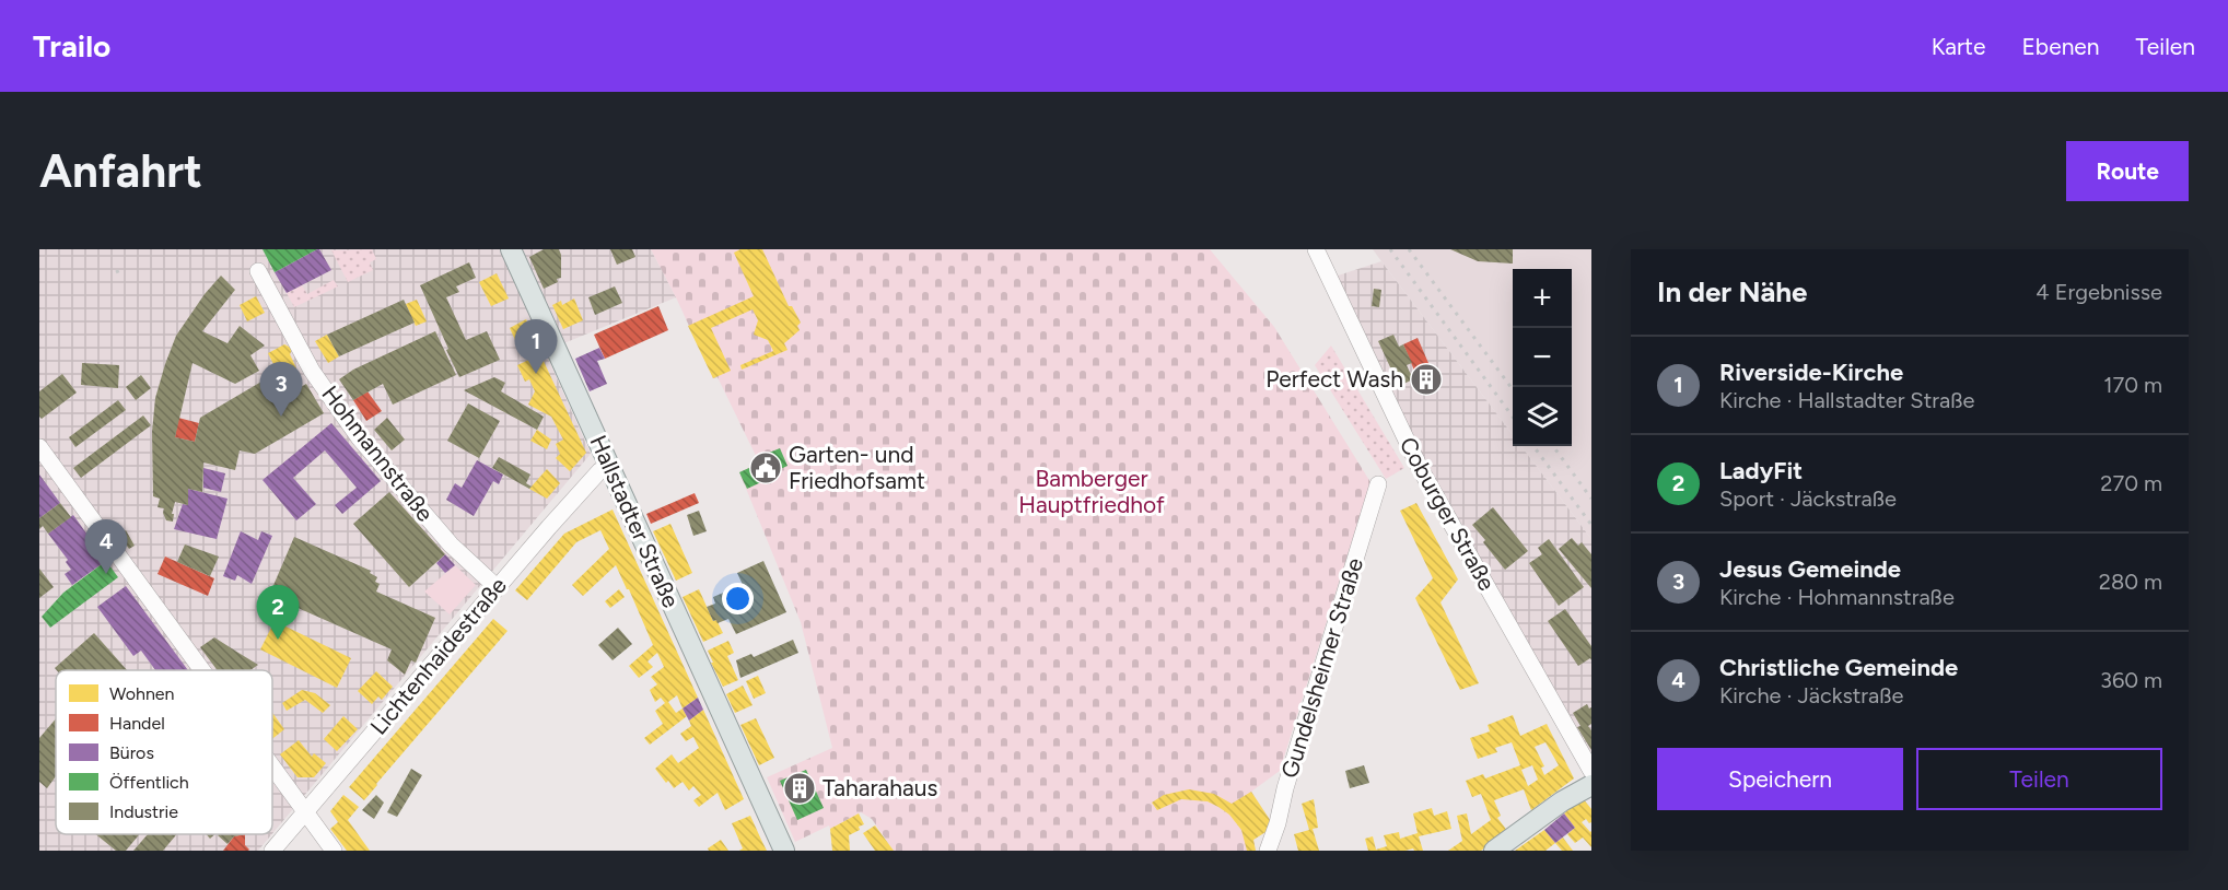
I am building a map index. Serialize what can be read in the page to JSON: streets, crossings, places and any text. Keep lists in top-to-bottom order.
{
  "streets": {
    "main road": ["Hallstadter Straße"],
    "street": [
      "Hohmannstraße",
      "Coburger Straße",
      "Lichtenhaidestraße",
      "Gundelsheimer Straße"
    ]
  },
  "crossings": [
    ["Hohmannstraße", "Lichtenhaidestraße"],
    ["Hallstadter Straße", "Lichtenhaidestraße"]
  ],
  "parks": ["Bamberger Hauptfriedhof"],
  "places": {
    "building": ["Perfect Wash", "Taharahaus"],
    "public building": ["Garten- und Friedhofsamt"]
  },
  "legend": [
    "Wohnen",
    "Handel",
    "Büros",
    "Öffentlich",
    "Industrie"
  ],
  "page": {
    "header": "Trailo",
    "nav": ["Karte", "Ebenen", "Teilen"],
    "buttons": [
      "Route",
      ["Speichern", "Teilen"]
    ],
    "title": "Anfahrt",
    "heading": ["In der Nähe", "4 Ergebnisse"],
    "map_buttons": ["+", "−"],
    "pins": [
      "1",
      "3",
      "4",
      "2"
    ],
    "list": [
      {
        "mark": "1",
        "name": "Riverside-Kirche",
        "note": "Kirche · Hallstadter Straße",
        "value": "170 m"
      },
      {
        "mark": "2",
        "name": "LadyFit",
        "note": "Sport · Jäckstraße",
        "value": "270 m"
      },
      {
        "mark": "3",
        "name": "Jesus Gemeinde",
        "note": "Kirche · Hohmannstraße",
        "value": "280 m"
      },
      {
        "mark": "4",
        "name": "Christliche Gemeinde",
        "note": "Kirche · Jäckstraße",
        "value": "360 m"
      }
    ]
  }
}
